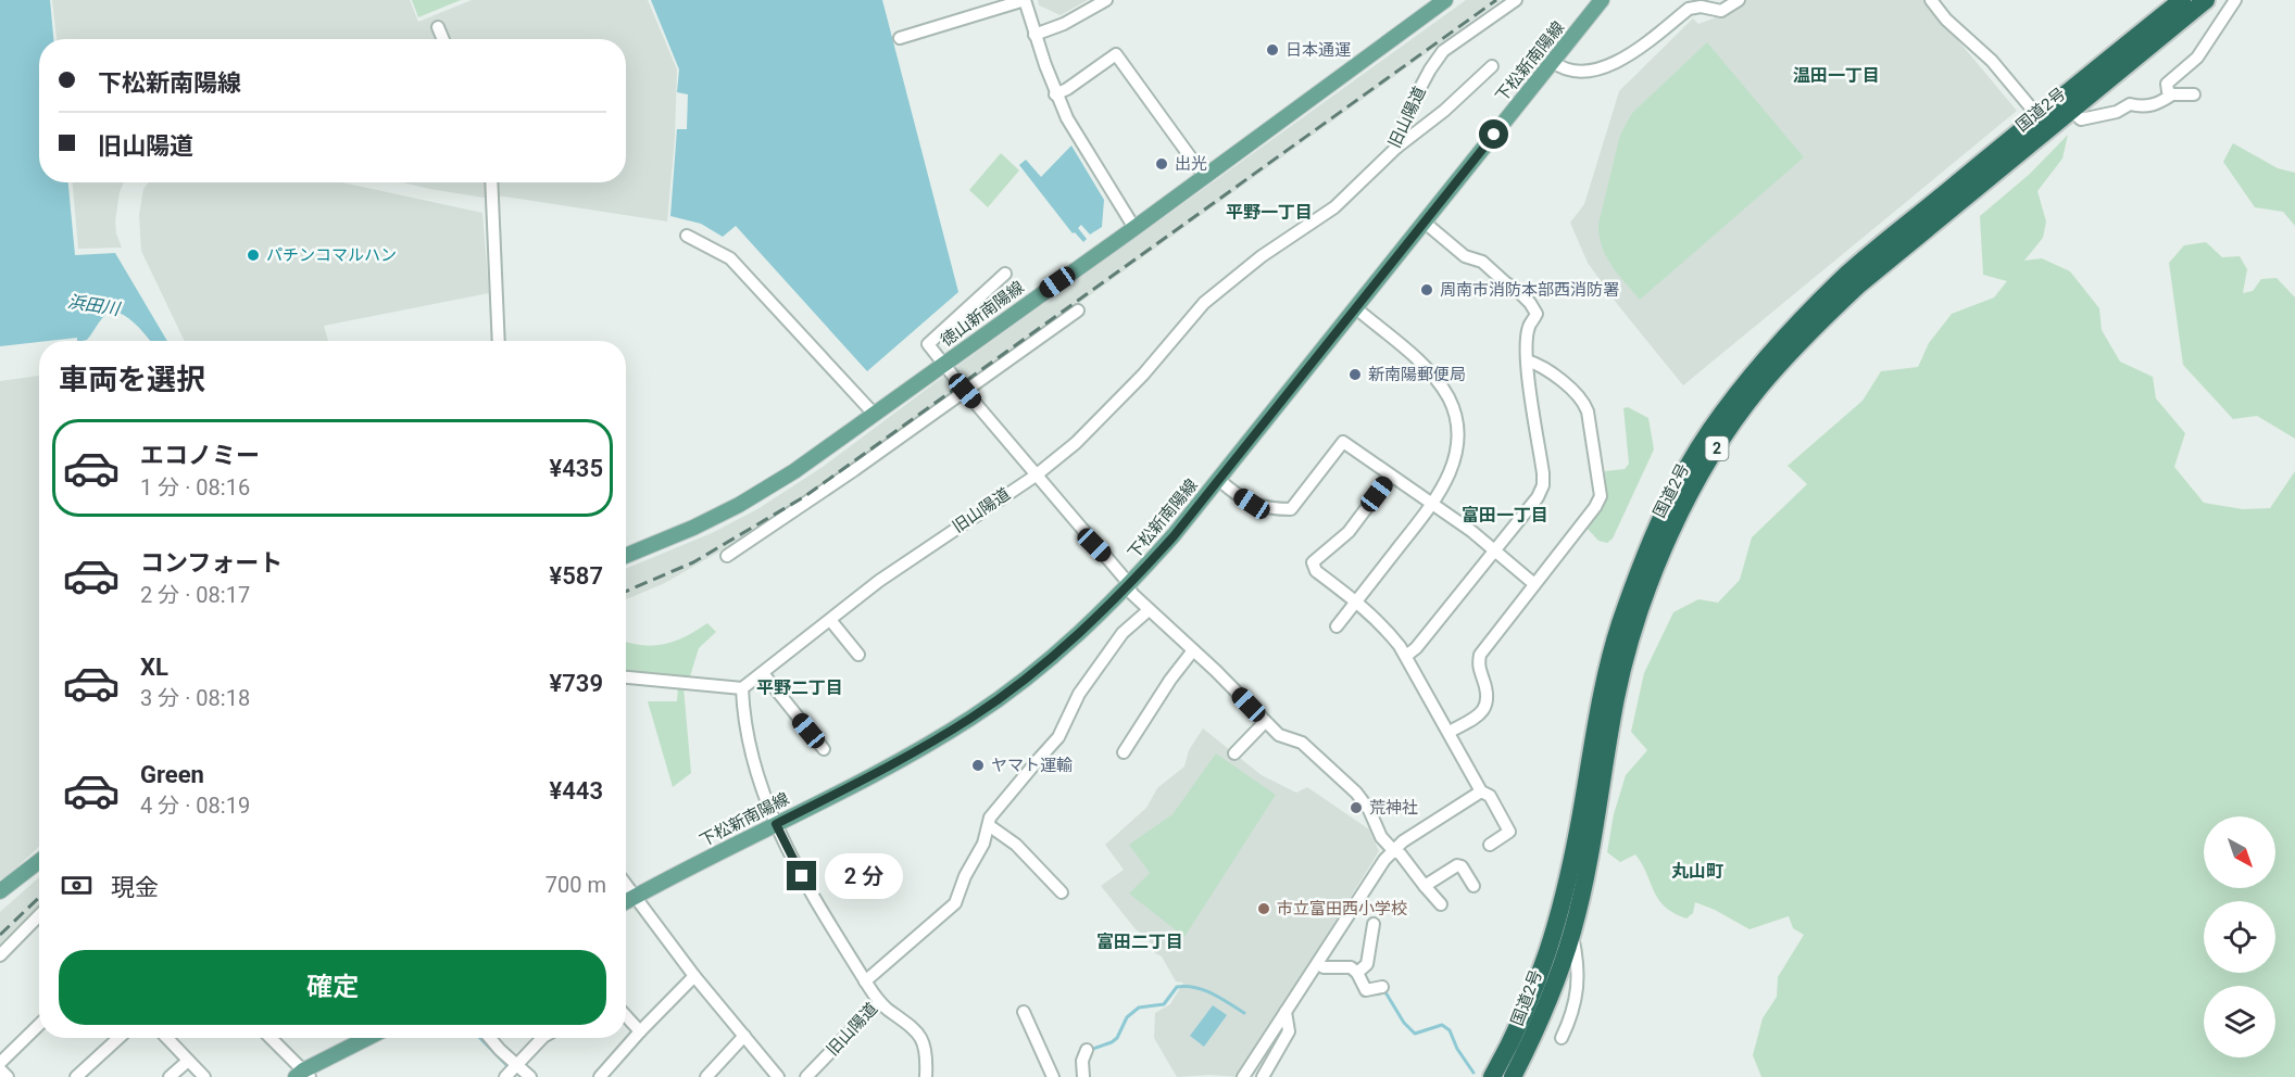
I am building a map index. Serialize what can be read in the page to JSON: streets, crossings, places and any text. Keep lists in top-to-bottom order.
{
  "streets": {
    "highway": ["国道2号", "2"],
    "main road": ["下松新南陽線", "徳山新南陽線"],
    "street": ["旧山陽道"]
  },
  "crossings": [
    ["下松新南陽線", "旧山陽道"]
  ],
  "districts": [
    "温田一丁目",
    "平野一丁目",
    "富田一丁目",
    "平野二丁目",
    "丸山町",
    "富田二丁目"
  ],
  "water": ["浜田川"],
  "places": [
    "日本通運",
    "出光",
    "パチンコマルハン",
    "周南市消防本部西消防署",
    "新南陽郵便局",
    "ヤマト運輸",
    "荒神社",
    "市立富田西小学校"
  ],
  "north": "bottom right",
  "page": {
    "banner": ["下松新南陽線", "旧山陽道"],
    "heading": "車両を選択",
    "list": [
      {
        "name": "エコノミー",
        "note": "1 分 · 08:16",
        "value": "¥435"
      },
      {
        "name": "コンフォート",
        "note": "2 分 · 08:17",
        "value": "¥587"
      },
      {
        "name": "XL",
        "note": "3 分 · 08:18",
        "value": "¥739"
      },
      {
        "name": "Green",
        "note": "4 分 · 08:19",
        "value": "¥443"
      }
    ],
    "pay": ["現金", "700 m"],
    "bubble": "2 分",
    "buttons": "確定"
  }
}
